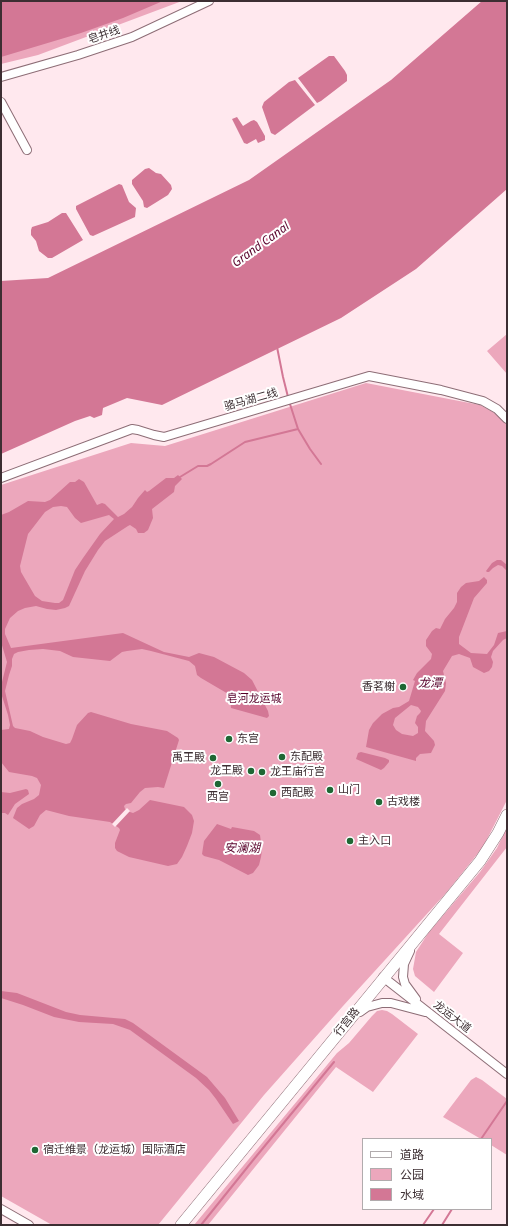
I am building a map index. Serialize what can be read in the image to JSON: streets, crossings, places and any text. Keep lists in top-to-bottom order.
{
  "streets": {
    "main road": ["行宫路"],
    "street": ["皂井线", "骆马湖二线", "龙运大道"]
  },
  "crossings": [
    ["龙运大道", "行宫路"]
  ],
  "water": ["Grand Canal", "龙潭", "安澜湖"],
  "parks": ["皂河龙运城"],
  "places": [
    "香茗榭",
    "东宫",
    "东配殿",
    "禹王殿",
    "龙王殿",
    "龙王庙行宫",
    "西宫",
    "山门",
    "西配殿",
    "古戏楼",
    "主入口",
    "宿迁维景（龙运城）国际酒店"
  ],
  "legend": ["道路", "公园", "水域"]
}
